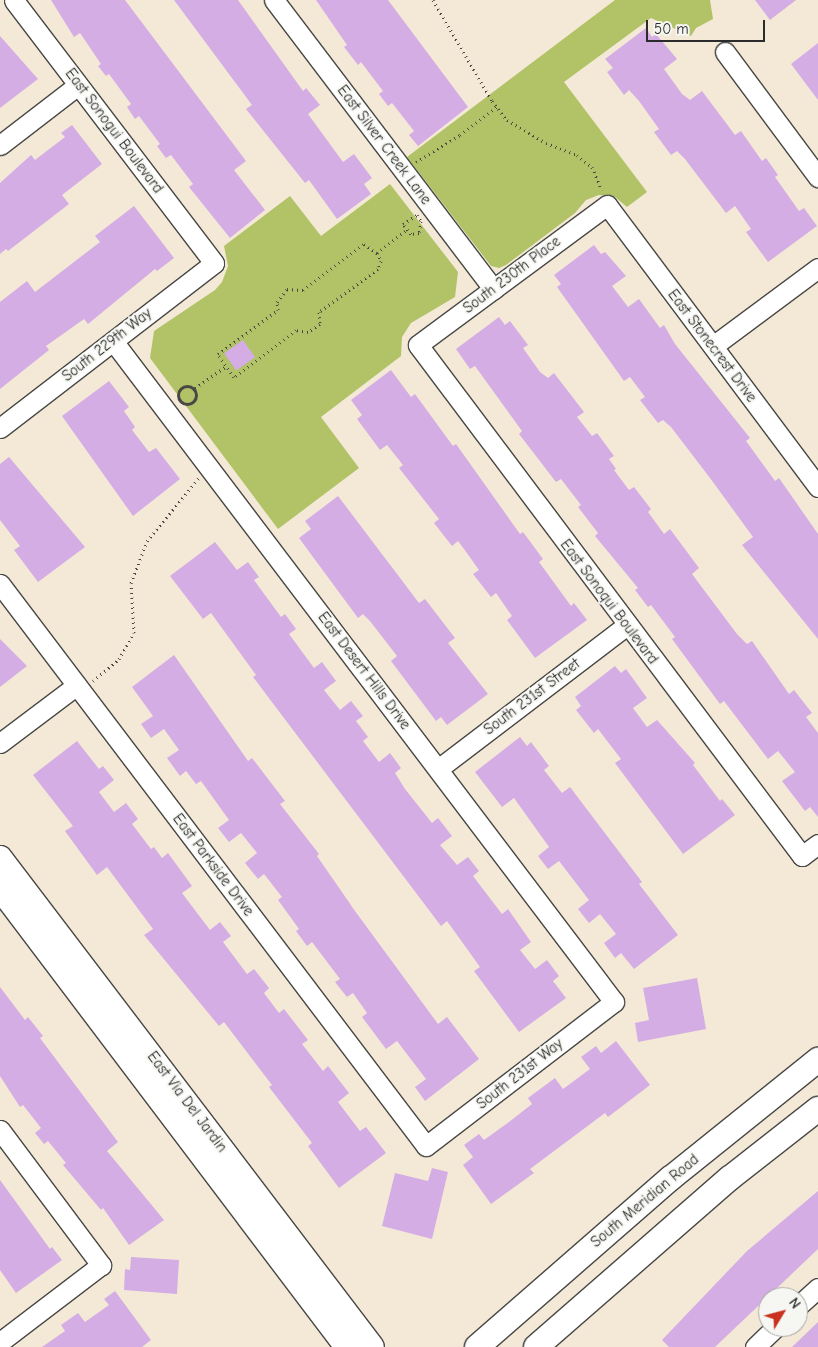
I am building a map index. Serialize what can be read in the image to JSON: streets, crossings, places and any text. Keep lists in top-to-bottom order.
{
  "streets": {
    "street": [
      "East Sonogui Boulevard",
      "East Silver Creek Lane",
      "South 230th Place",
      "South 229th Way",
      "East Stonecrest Drive",
      "East Sonoqui Boulevard",
      "East Desert Hills Drive",
      "South 231st Street",
      "East Parkside Drive",
      "South 231st Way",
      "East Via Del Jardin",
      "South Meridian Road"
    ]
  },
  "crossings": [
    ["East Sonogui Boulevard", "South 229th Way"],
    ["East Silver Creek Lane", "South 230th Place"],
    ["South 230th Place", "East Stonecrest Drive"],
    ["South 230th Place", "East Sonoqui Boulevard"],
    ["South 229th Way", "East Desert Hills Drive"],
    ["East Sonoqui Boulevard", "South 231st Street"],
    ["East Desert Hills Drive", "South 231st Street"],
    ["East Desert Hills Drive", "South 231st Way"],
    ["East Parkside Drive", "South 231st Way"]
  ],
  "scale_bar": "50 m",
  "north": "top right"
}
